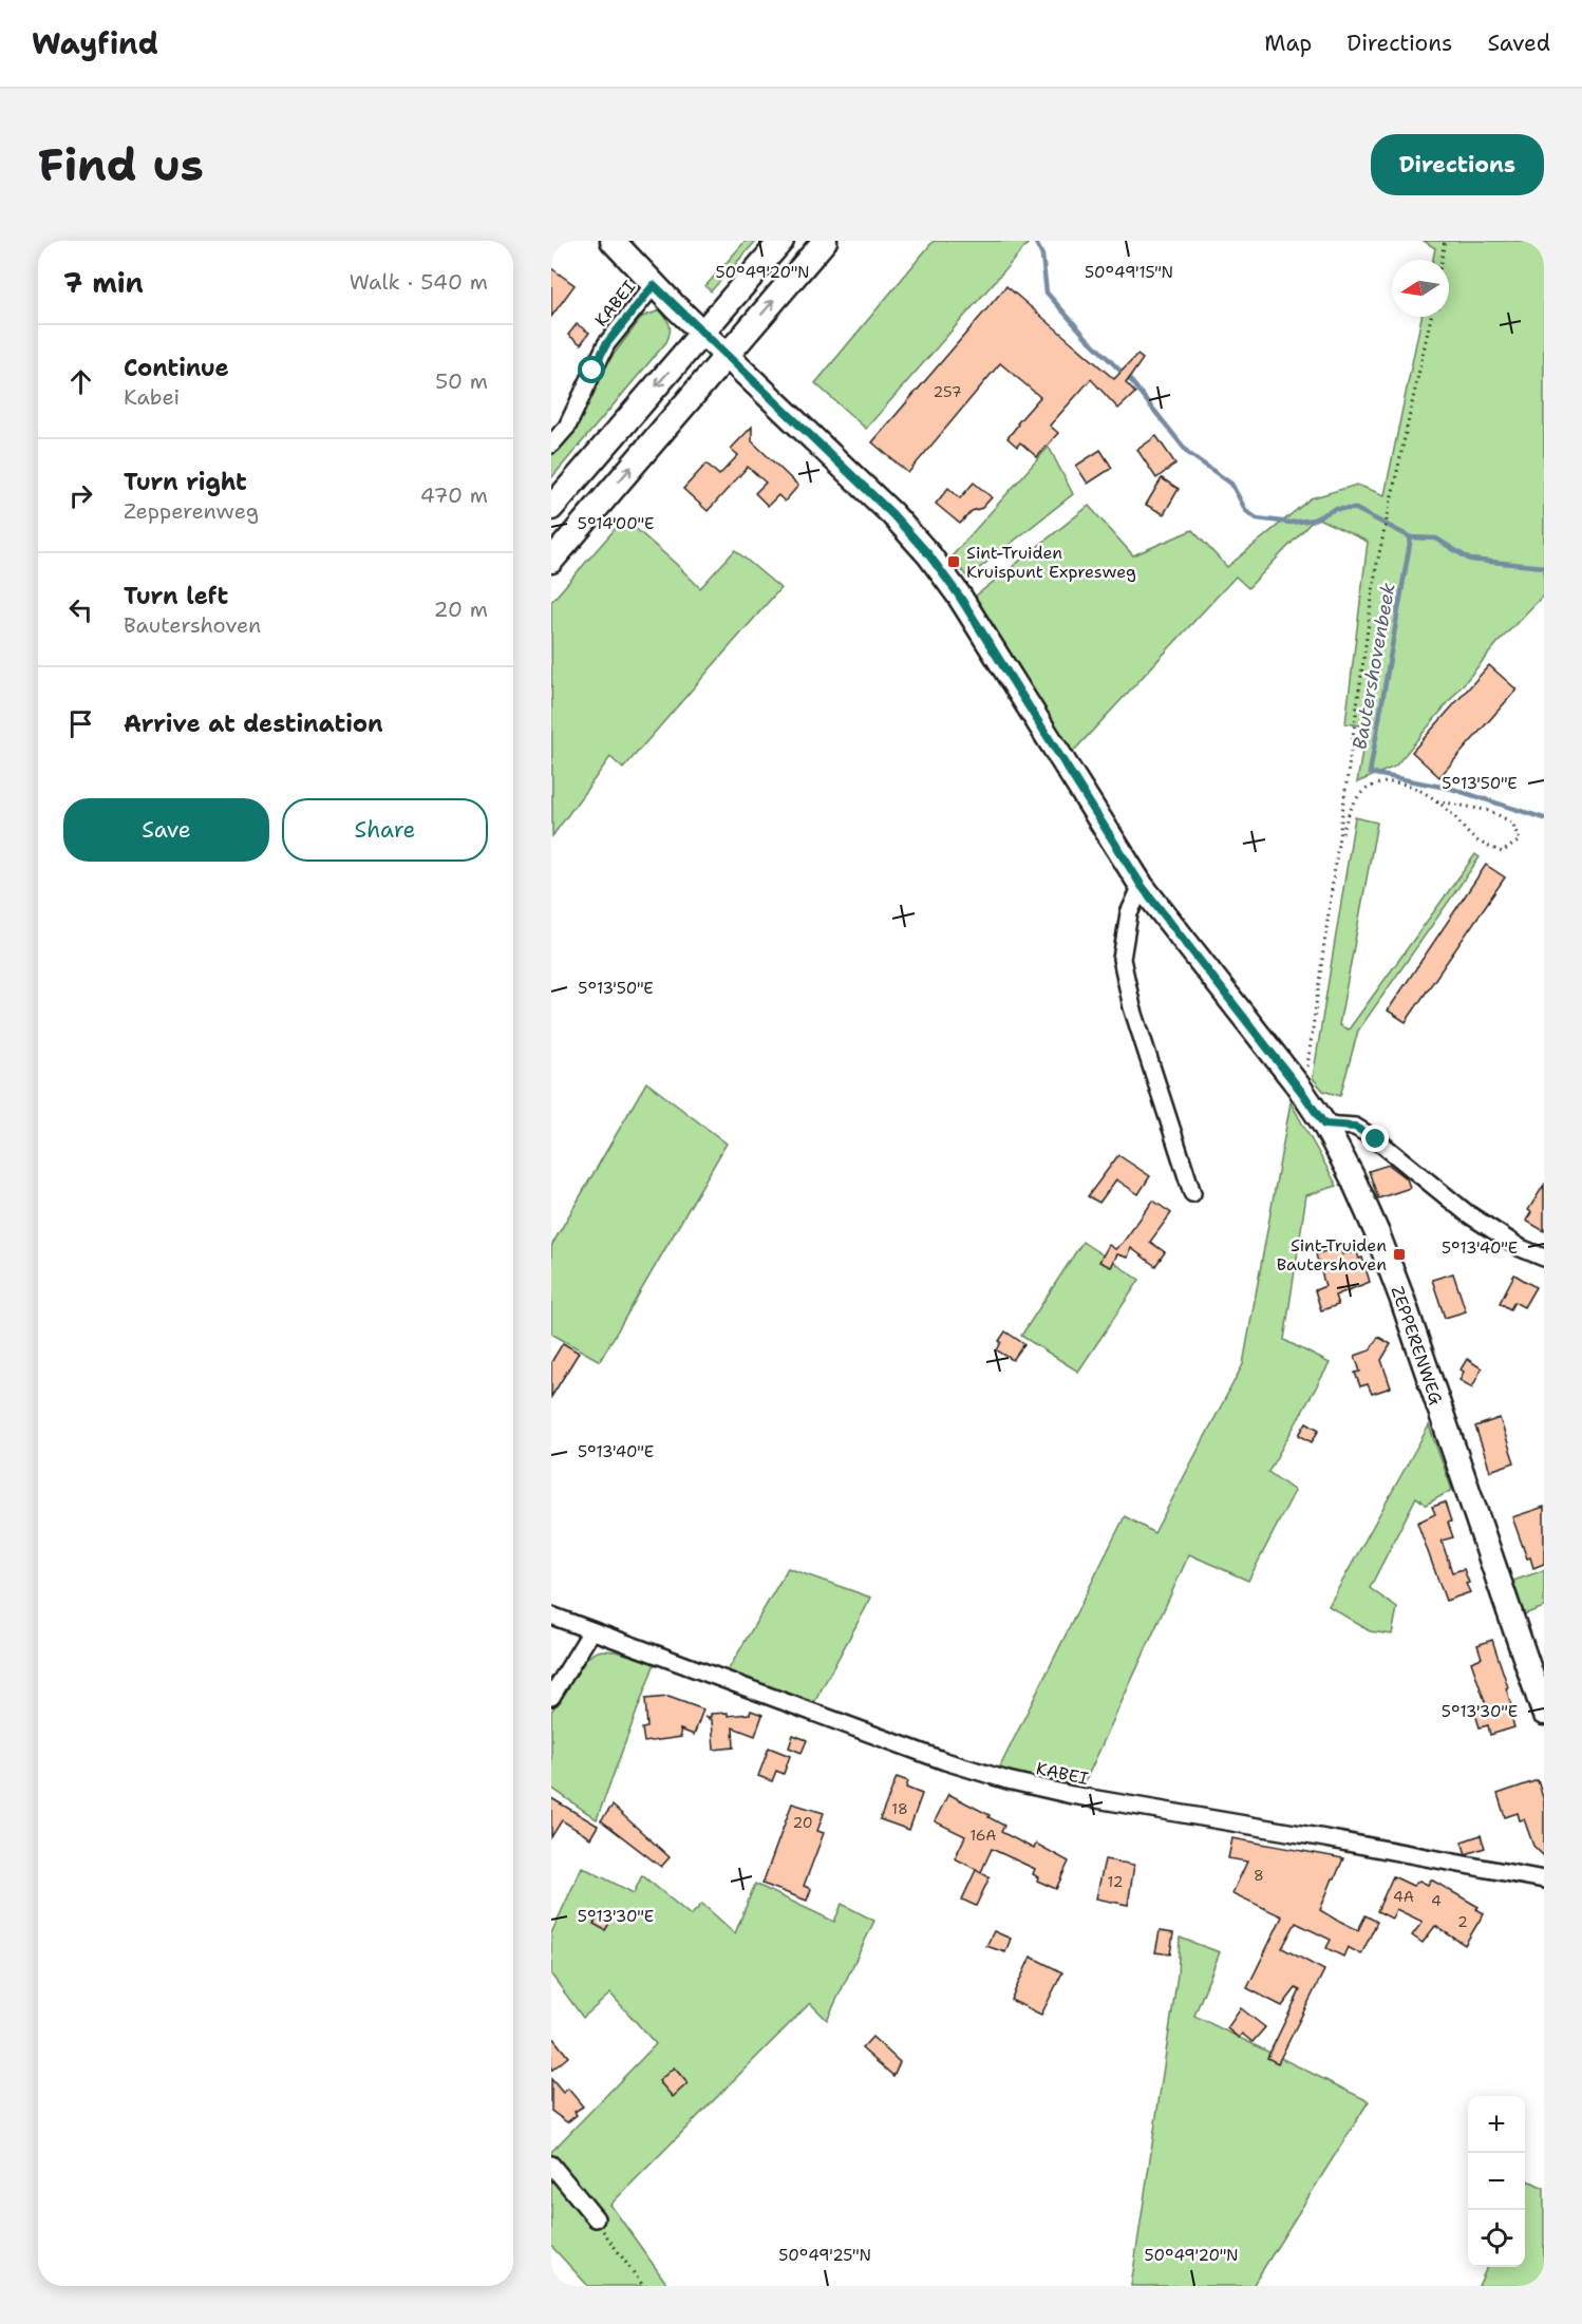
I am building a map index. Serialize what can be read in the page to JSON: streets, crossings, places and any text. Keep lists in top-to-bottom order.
{
  "streets": {
    "street": ["KABEI", "ZEPPERENWEG"]
  },
  "crossings": [
    ["KABEI", "ZEPPERENWEG"]
  ],
  "water": ["Bautershovenbeek"],
  "places": {
    "transit": ["Sint-Truiden Kruispunt Expresweg", "Sint-Truiden Bautershoven"]
  },
  "house_numbers": [
    "257",
    "18",
    "20",
    "16A",
    "8",
    "12",
    "4A",
    "4",
    "2"
  ],
  "north": "left",
  "page": {
    "header": "Wayfind",
    "nav": ["Map", "Directions", "Saved"],
    "buttons": [
      "Directions",
      ["Save", "Share"]
    ],
    "title": "Find us",
    "heading": ["7 min", "Walk · 540 m"],
    "list": [
      ["Continue", "Kabei", "50 m"],
      ["Turn right", "Zepperenweg", "470 m"],
      ["Turn left", "Bautershoven", "20 m"],
      "Arrive at destination"
    ],
    "map_buttons": ["+", "−"]
  },
  "coordinates": [
    "50°49'20\"N",
    "50°49'15\"N",
    "5°14'00\"E",
    "5°13'50\"E",
    "5°13'40\"E",
    "5°13'30\"E",
    "50°49'25\"N"
  ]
}
